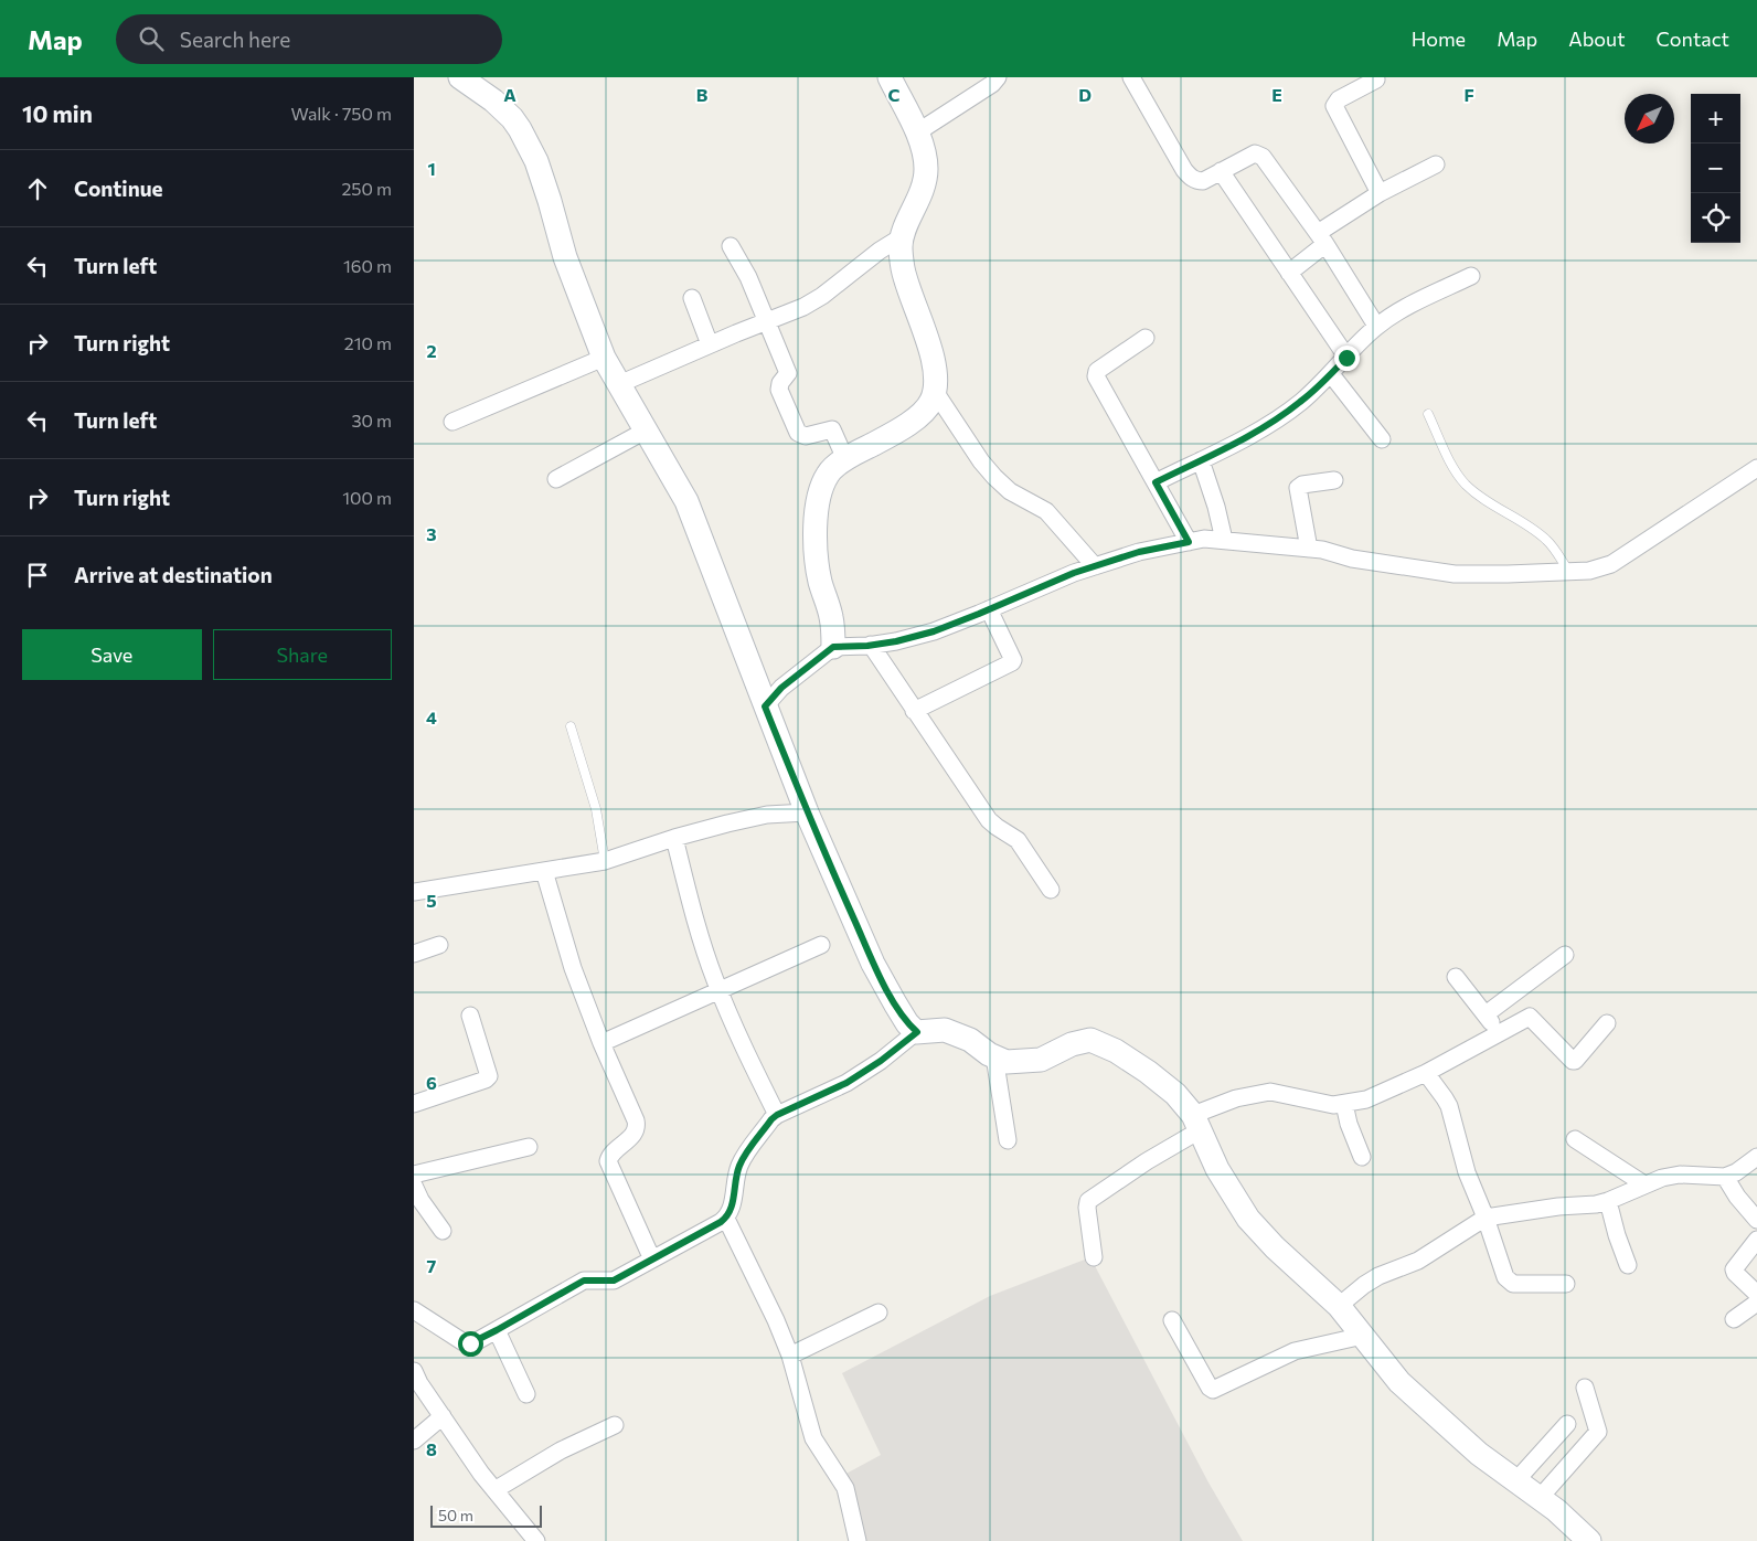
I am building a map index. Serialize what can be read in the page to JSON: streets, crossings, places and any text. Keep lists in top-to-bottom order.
{
  "scale_bar": "50 m",
  "north": "bottom left",
  "page": {
    "header": "Map",
    "search": "Search here",
    "nav": [
      "Home",
      "Map",
      "About",
      "Contact"
    ],
    "heading": ["10 min", "Walk · 750 m"],
    "map_buttons": ["+", "−"],
    "list": [
      ["Continue", "250 m"],
      ["Turn left", "160 m"],
      ["Turn right", "210 m"],
      ["Turn left", "30 m"],
      ["Turn right", "100 m"],
      "Arrive at destination"
    ],
    "buttons": ["Save", "Share"],
    "scale": "50 m"
  },
  "grid": {
    "columns": [
      "A",
      "B",
      "C",
      "D",
      "E",
      "F"
    ],
    "rows": [
      "1",
      "2",
      "3",
      "4",
      "5",
      "6",
      "7",
      "8"
    ]
  }
}
